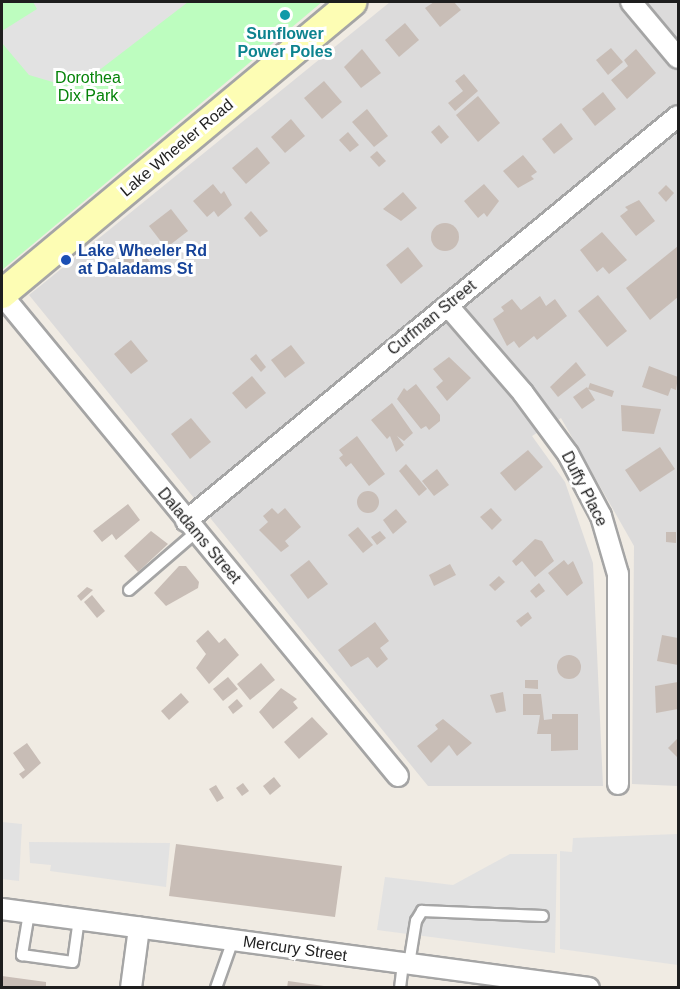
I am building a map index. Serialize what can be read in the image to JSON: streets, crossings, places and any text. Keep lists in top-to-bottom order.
{
  "streets": {
    "main road": ["Lake Wheeler Road"],
    "street": [
      "Curfman Street",
      "Duffy Place",
      "Daladams Street",
      "Mercury Street"
    ]
  },
  "crossings": [
    ["Lake Wheeler Road", "Daladams Street"],
    ["Curfman Street", "Duffy Place"],
    ["Curfman Street", "Daladams Street"]
  ],
  "parks": ["Dorothea Dix Park"],
  "places": ["Sunflower Power Poles", "Lake Wheeler Rd at Daladams St"]
}
